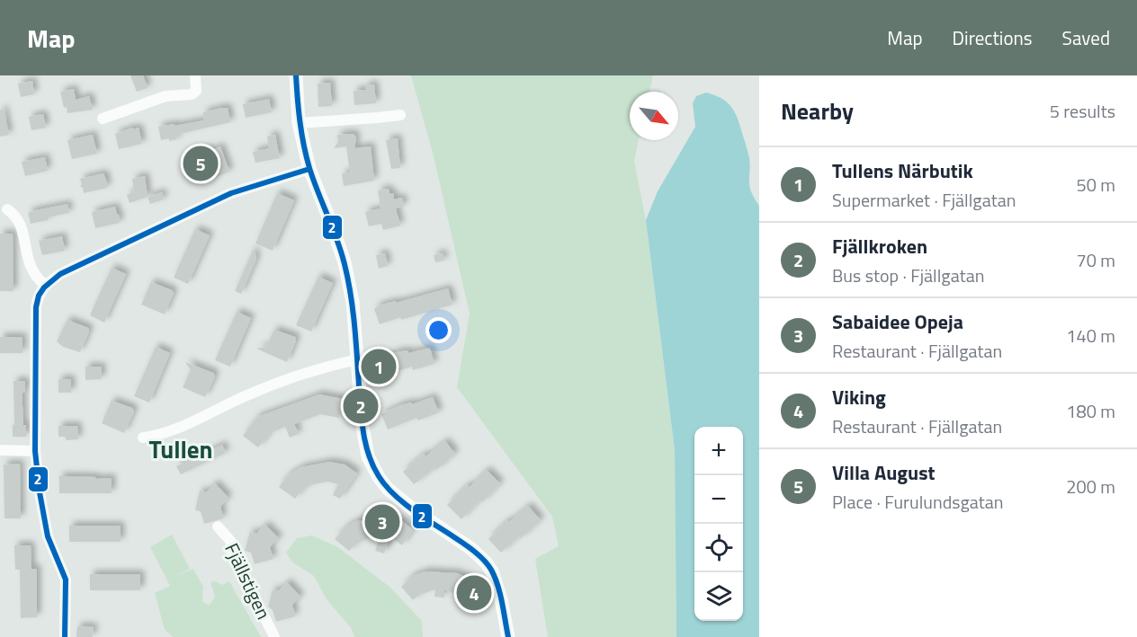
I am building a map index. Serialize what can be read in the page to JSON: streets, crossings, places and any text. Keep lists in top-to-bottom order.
{
  "streets": {
    "street": ["Fjällstigen"]
  },
  "districts": ["Tullen"],
  "lines": ["transit line 2"],
  "north": "bottom right",
  "page": {
    "header": "Map",
    "nav": ["Map", "Directions", "Saved"],
    "heading": ["Nearby", "5 results"],
    "pins": [
      "5",
      "1",
      "2",
      "3",
      "4"
    ],
    "list": [
      {
        "mark": "1",
        "name": "Tullens Närbutik",
        "note": "Supermarket · Fjällgatan",
        "value": "50 m"
      },
      {
        "mark": "2",
        "name": "Fjällkroken",
        "note": "Bus stop · Fjällgatan",
        "value": "70 m"
      },
      {
        "mark": "3",
        "name": "Sabaidee Opeja",
        "note": "Restaurant · Fjällgatan",
        "value": "140 m"
      },
      {
        "mark": "4",
        "name": "Viking",
        "note": "Restaurant · Fjällgatan",
        "value": "180 m"
      },
      {
        "mark": "5",
        "name": "Villa August",
        "note": "Place · Furulundsgatan",
        "value": "200 m"
      }
    ],
    "map_buttons": ["+", "−"]
  }
}
